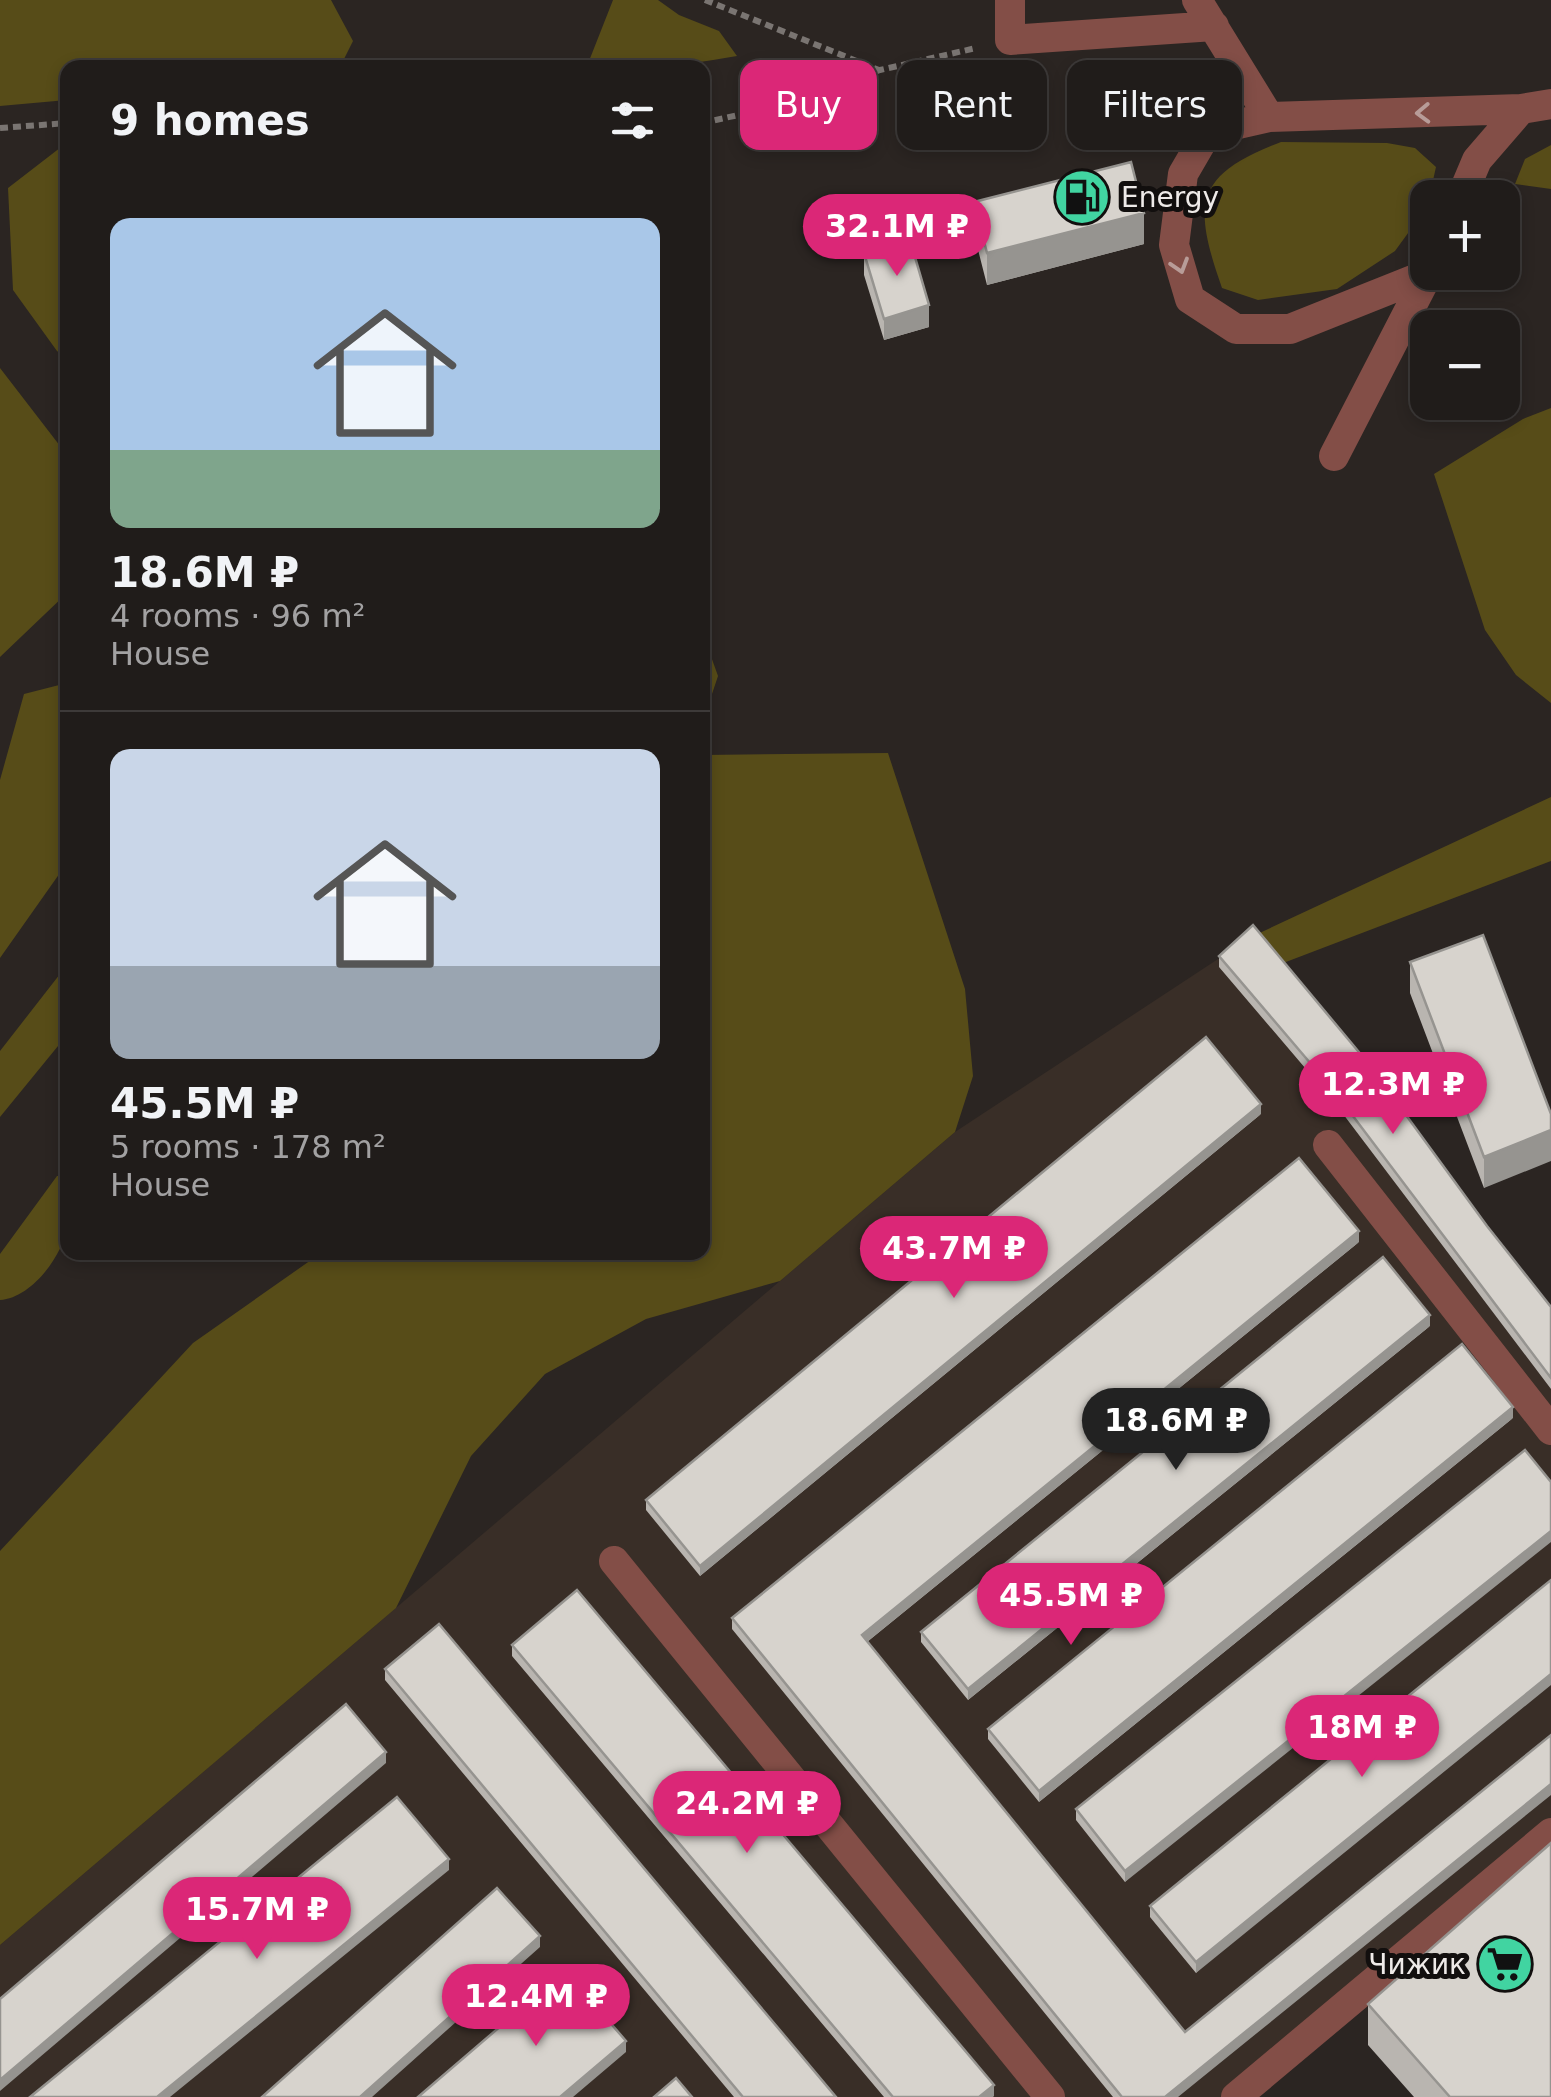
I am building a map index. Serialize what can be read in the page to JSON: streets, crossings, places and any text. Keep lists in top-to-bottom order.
{
  "places": {
    "fuel station": ["Energy"],
    "supermarket": ["Чижик"]
  },
  "page": {
    "chip": ["Buy", "Rent", "Filters"],
    "heading": "9 homes",
    "map_buttons": ["+", "−"],
    "list": [
      {
        "name": "18.6M ₽",
        "note": "4 rooms · 96 m² · House"
      },
      {
        "name": "45.5M ₽",
        "note": "5 rooms · 178 m² · House"
      }
    ],
    "price": [
      "32.1M ₽",
      "12.3M ₽",
      "43.7M ₽",
      "18.6M ₽",
      "45.5M ₽",
      "18M ₽",
      "24.2M ₽",
      "15.7M ₽",
      "12.4M ₽"
    ]
  }
}
